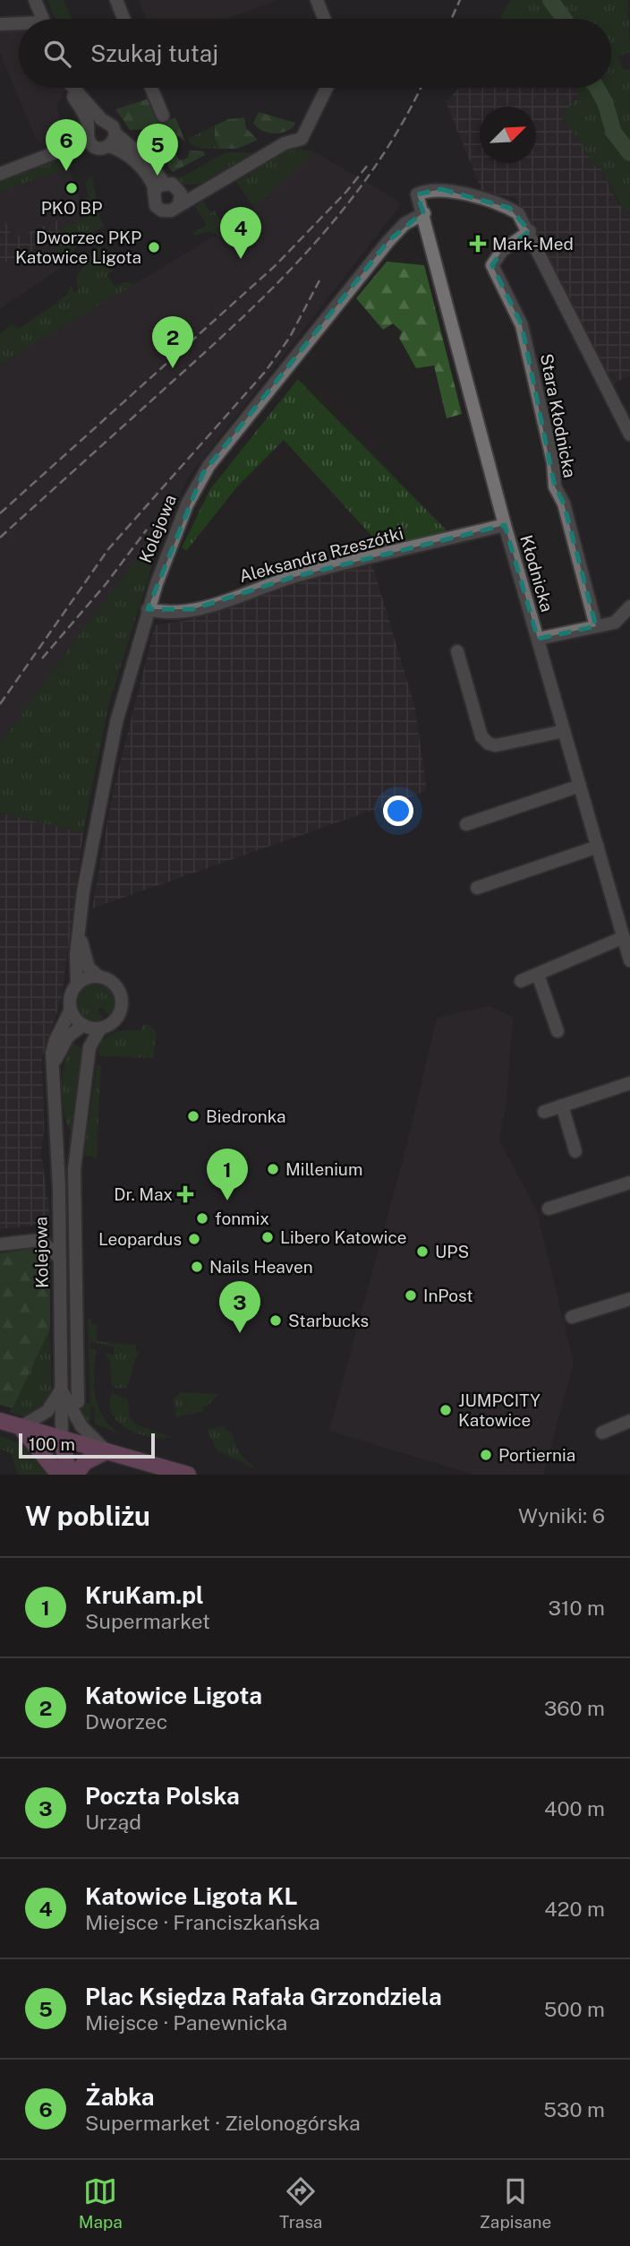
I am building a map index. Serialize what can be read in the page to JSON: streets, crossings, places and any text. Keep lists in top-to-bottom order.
{
  "streets": {
    "main road": ["Kolejowa"],
    "street": ["Stara Kłodnicka", "Aleksandra Rzeszótki", "Kłodnicka"]
  },
  "crossings": [
    ["Stara Kłodnicka", "Kłodnicka"],
    ["Kolejowa", "Aleksandra Rzeszótki"],
    ["Kolejowa", "Kłodnicka"],
    ["Aleksandra Rzeszótki", "Kłodnicka"]
  ],
  "places": {
    "other": [
      "PKO BP",
      "Dworzec PKP Katowice Ligota",
      "Biedronka",
      "Millenium",
      "fonmix",
      "Libero Katowice",
      "Leopardus",
      "UPS",
      "Nails Heaven",
      "InPost",
      "Starbucks",
      "JUMPCITY Katowice",
      "Portiernia"
    ],
    "health": ["Mark-Med", "Dr. Max"]
  },
  "scale_bar": "100 m",
  "north": "top right",
  "page": {
    "search": "Szukaj tutaj",
    "pins": [
      "6",
      "5",
      "4",
      "2",
      "1",
      "3"
    ],
    "scale": "100 m",
    "heading": ["W pobliżu", "Wyniki: 6"],
    "list": [
      {
        "mark": "1",
        "name": "KruKam.pl",
        "note": "Supermarket",
        "value": "310 m"
      },
      {
        "mark": "2",
        "name": "Katowice Ligota",
        "note": "Dworzec",
        "value": "360 m"
      },
      {
        "mark": "3",
        "name": "Poczta Polska",
        "note": "Urząd",
        "value": "400 m"
      },
      {
        "mark": "4",
        "name": "Katowice Ligota KL",
        "note": "Miejsce · Franciszkańska",
        "value": "420 m"
      },
      {
        "mark": "5",
        "name": "Plac Księdza Rafała Grzondziela",
        "note": "Miejsce · Panewnicka",
        "value": "500 m"
      },
      {
        "mark": "6",
        "name": "Żabka",
        "note": "Supermarket · Zielonogórska",
        "value": "530 m"
      }
    ],
    "nav": ["Mapa", "Trasa", "Zapisane"]
  }
}
